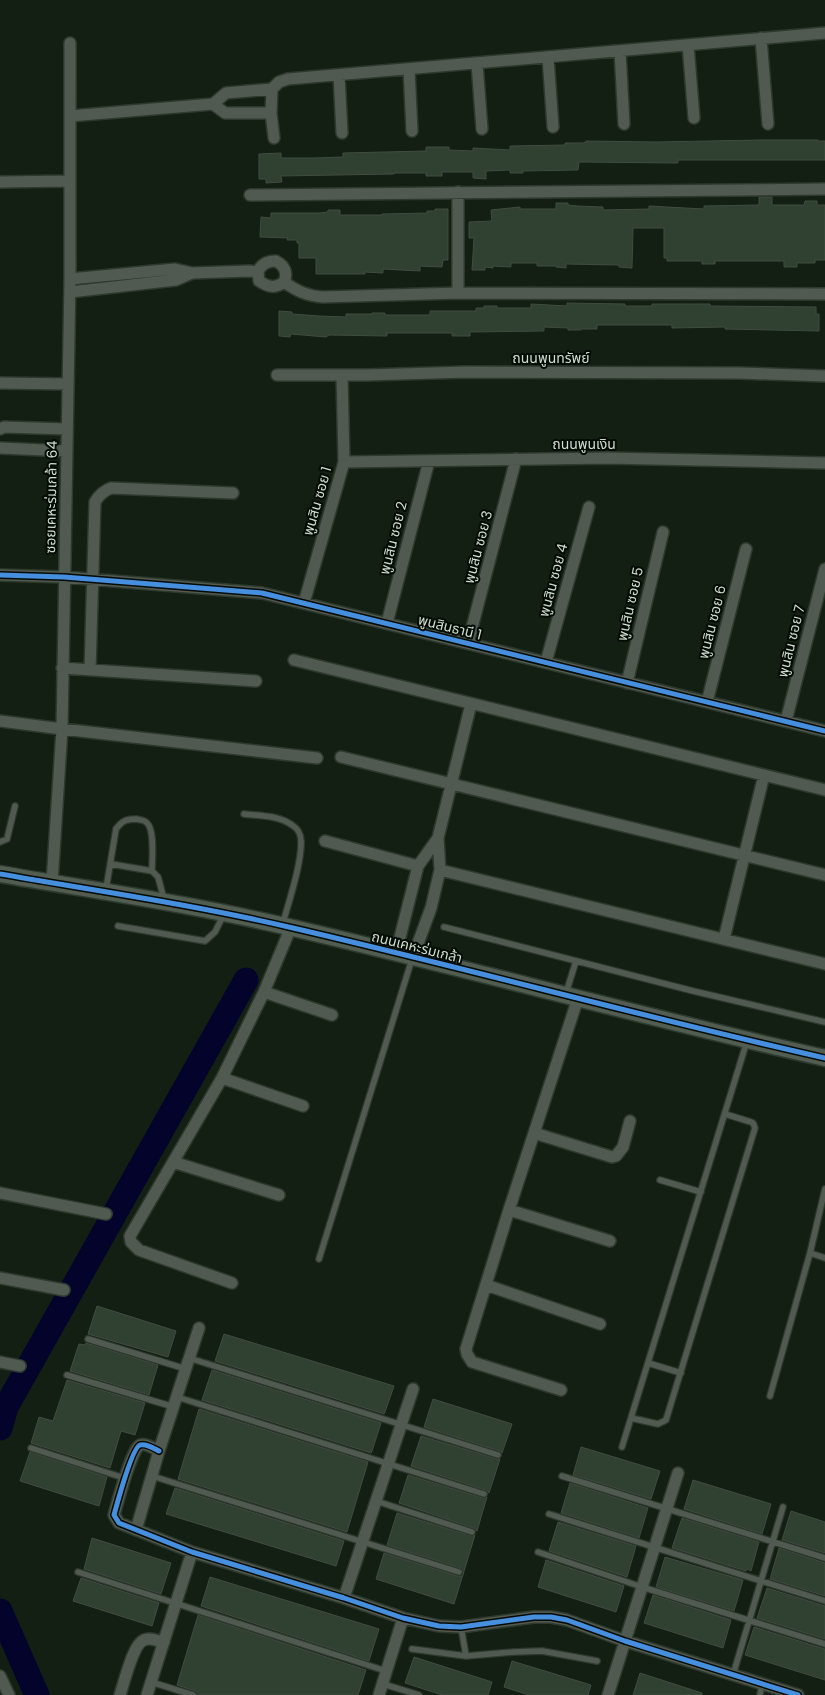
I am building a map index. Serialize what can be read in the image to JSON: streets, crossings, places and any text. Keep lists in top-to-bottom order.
{
  "streets": {
    "street": [
      "ถนนพูนทรัพย์",
      "ถนนพูนเงิน",
      "ซอยเคหะร่มเกล้า 64",
      "พูนสิน ซอย 1",
      "พูนสิน ซอย 2",
      "พูนสิน ซอย 3",
      "พูนสิน ซอย 4",
      "พูนสิน ซอย 5",
      "พูนสิน ซอย 6",
      "พูนสินธานี 1",
      "พูนสิน ซอย 7",
      "ถนนเคหะร่มเกล้า"
    ]
  },
  "crossings": [
    ["ถนนพูนทรัพย์", "พูนสิน ซอย 1"],
    ["ถนนพูนเงิน", "พูนสิน ซอย 1"],
    ["ถนนพูนเงิน", "พูนสิน ซอย 2"],
    ["ถนนพูนเงิน", "พูนสิน ซอย 3"],
    ["ซอยเคหะร่มเกล้า 64", "พูนสินธานี 1"],
    ["ซอยเคหะร่มเกล้า 64", "ถนนเคหะร่มเกล้า"],
    ["พูนสิน ซอย 1", "พูนสินธานี 1"],
    ["พูนสิน ซอย 2", "พูนสินธานี 1"],
    ["พูนสิน ซอย 3", "พูนสินธานี 1"],
    ["พูนสิน ซอย 4", "พูนสินธานี 1"],
    ["พูนสิน ซอย 5", "พูนสินธานี 1"],
    ["พูนสิน ซอย 6", "พูนสินธานี 1"],
    ["พูนสินธานี 1", "พูนสิน ซอย 7"]
  ]
}
